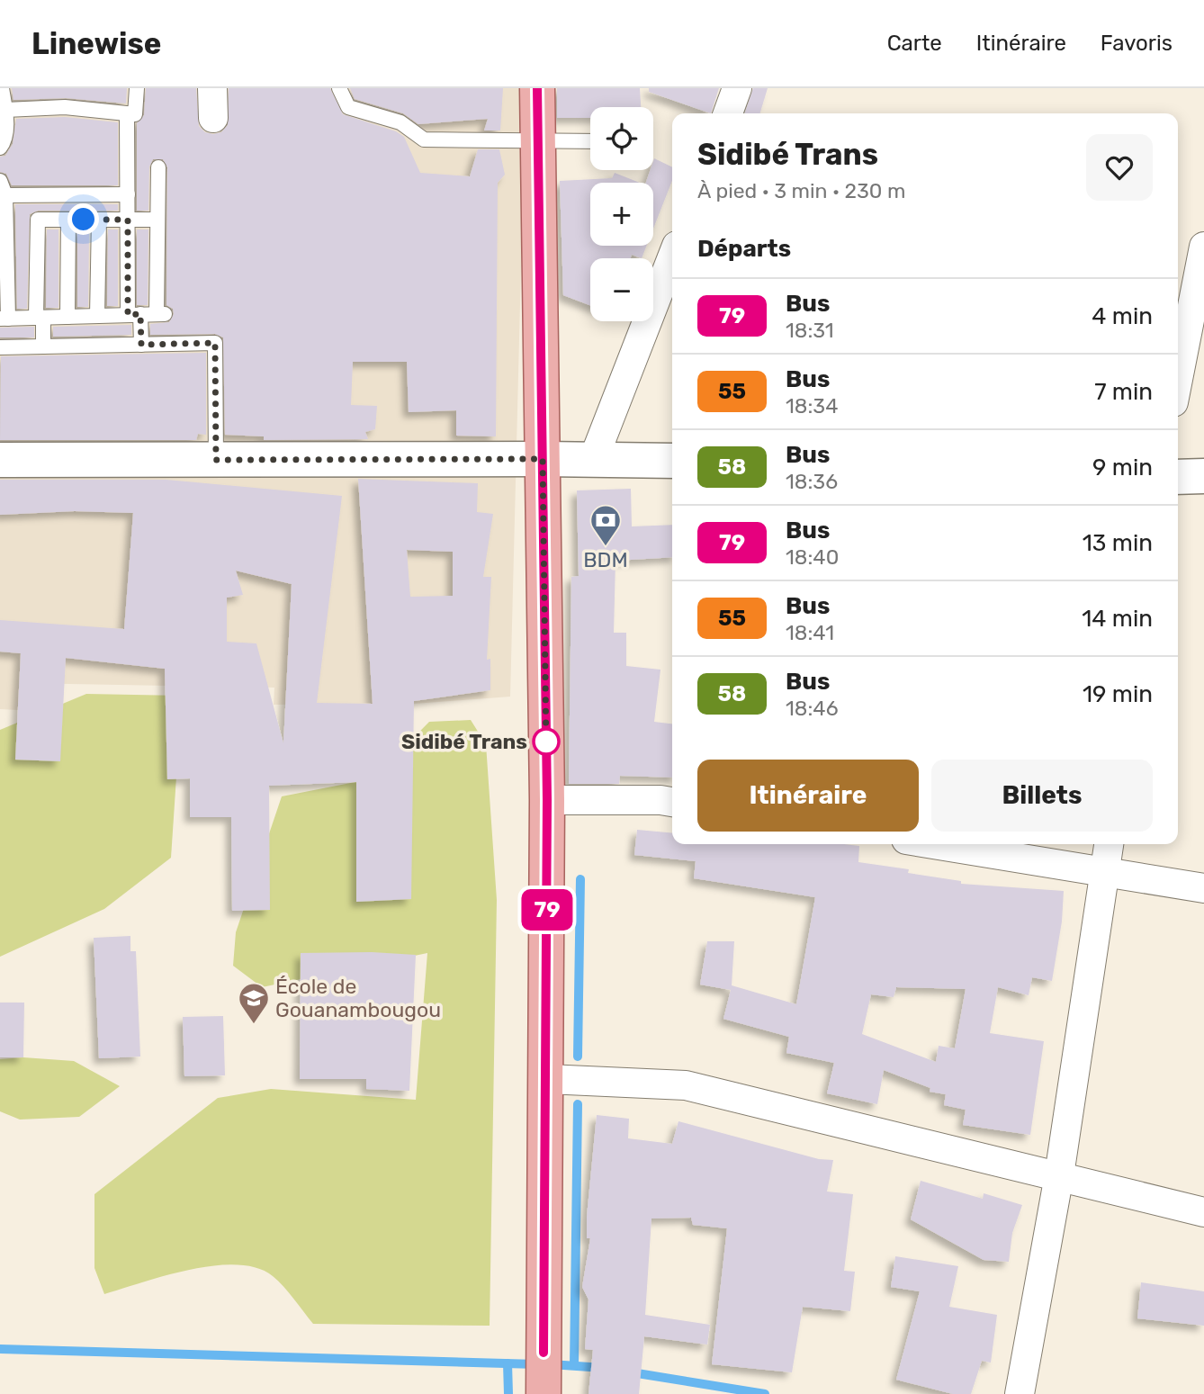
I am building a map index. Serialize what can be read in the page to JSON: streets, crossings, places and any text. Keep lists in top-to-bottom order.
{
  "places": {
    "bank": ["BDM"],
    "other": ["Sidibé Trans"],
    "school or university": ["École de Gouanambougou"]
  },
  "lines": ["bus line 79"],
  "page": {
    "header": "Linewise",
    "nav": ["Carte", "Itinéraire", "Favoris"],
    "on_map": "79",
    "map_buttons": ["+", "−"],
    "heading": [
      ["Sidibé Trans", "À pied · 3 min · 230 m"],
      "Départs"
    ],
    "list": [
      {
        "mark": "79",
        "name": "Bus",
        "note": "18:31",
        "value": "4 min"
      },
      {
        "mark": "55",
        "name": "Bus",
        "note": "18:34",
        "value": "7 min"
      },
      {
        "mark": "58",
        "name": "Bus",
        "note": "18:36",
        "value": "9 min"
      },
      {
        "mark": "79",
        "name": "Bus",
        "note": "18:40",
        "value": "13 min"
      },
      {
        "mark": "55",
        "name": "Bus",
        "note": "18:41",
        "value": "14 min"
      },
      {
        "mark": "58",
        "name": "Bus",
        "note": "18:46",
        "value": "19 min"
      }
    ],
    "buttons": ["Itinéraire", "Billets"]
  }
}
